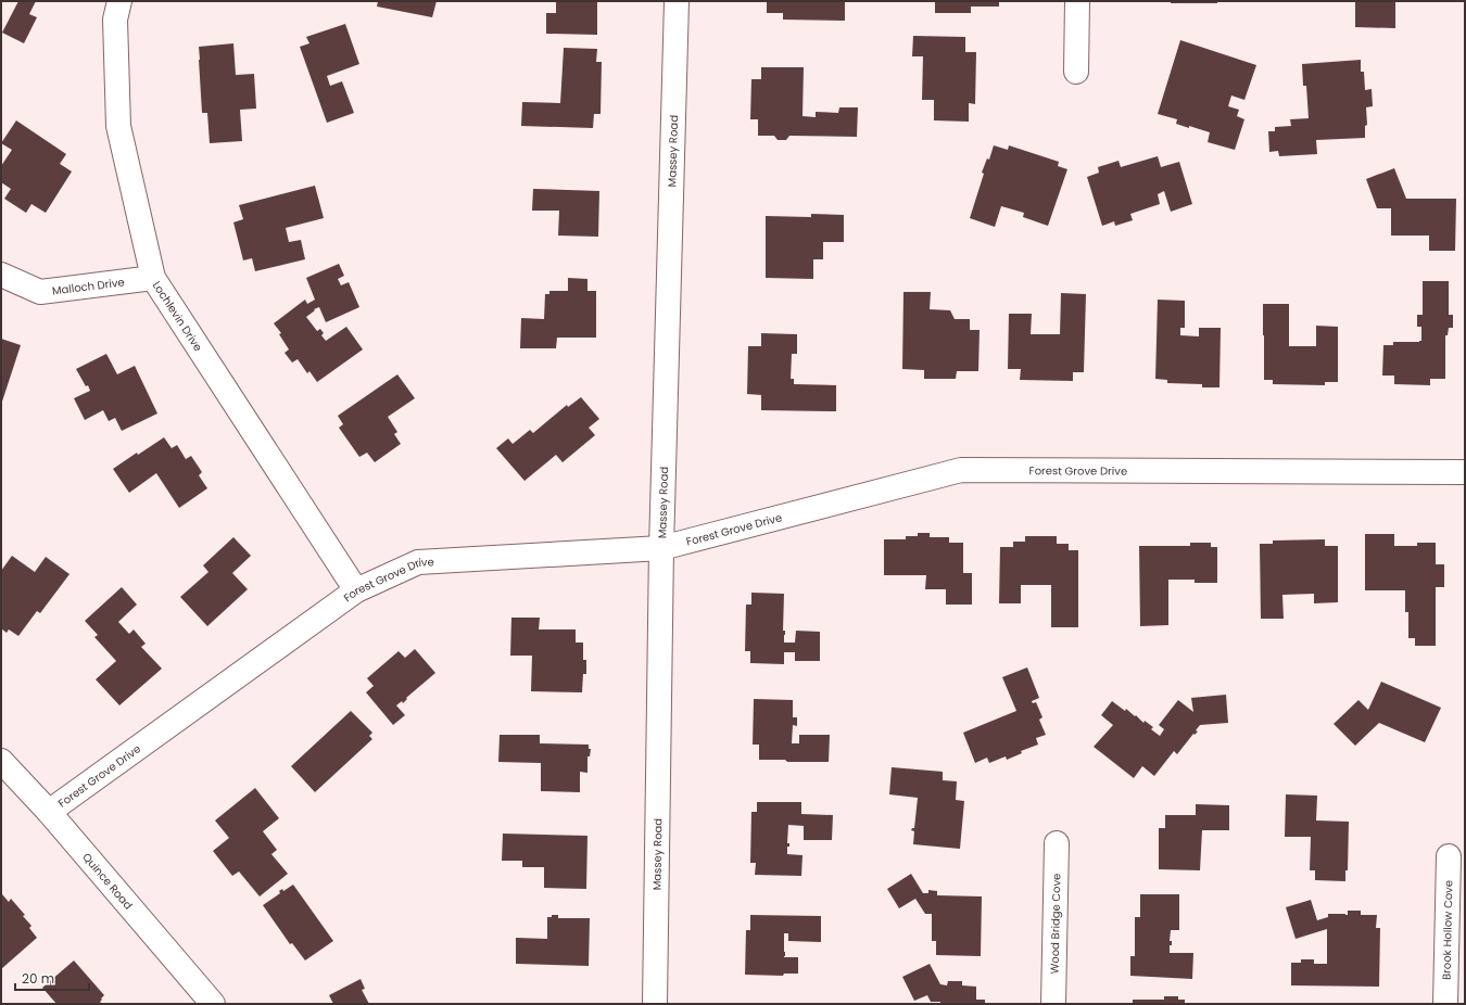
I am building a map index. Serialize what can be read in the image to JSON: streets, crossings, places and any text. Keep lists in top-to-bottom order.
{
  "streets": {
    "street": [
      "Massey Road",
      "Malloch Drive",
      "Lochlevin Drive",
      "Forest Grove Drive",
      "Quince Road",
      "Wood Bridge Cove",
      "Brook Hollow Cove"
    ]
  },
  "crossings": [
    ["Massey Road", "Forest Grove Drive"],
    ["Malloch Drive", "Lochlevin Drive"],
    ["Lochlevin Drive", "Forest Grove Drive"],
    ["Forest Grove Drive", "Quince Road"]
  ],
  "scale_bar": "20 m"
}
